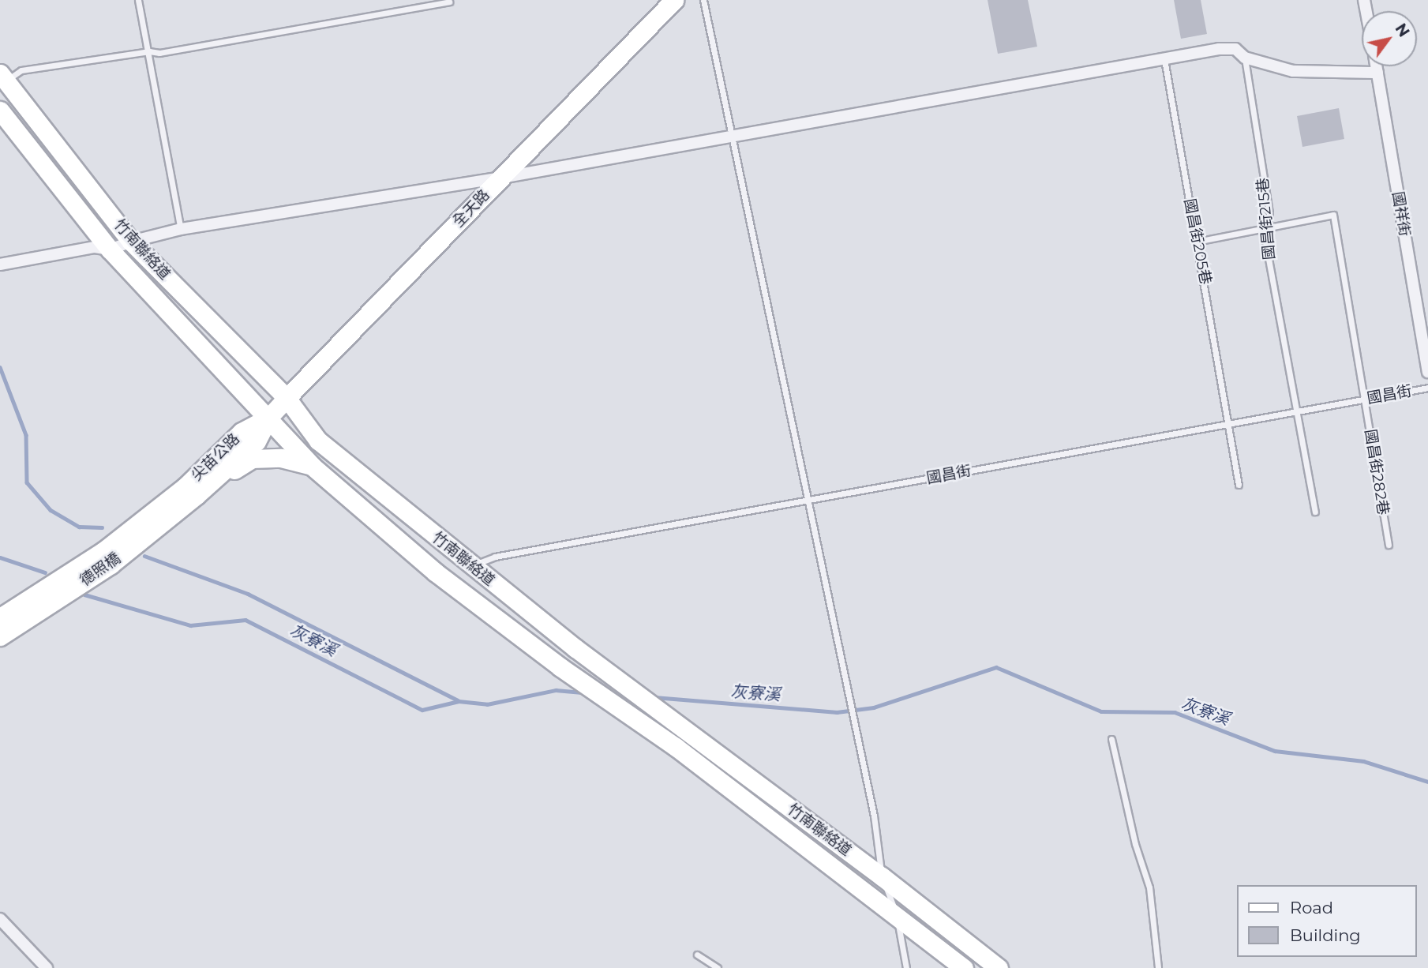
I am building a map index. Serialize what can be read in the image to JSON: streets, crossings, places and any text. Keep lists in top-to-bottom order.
{
  "streets": {
    "main road": [
      "全天路",
      "竹南聯絡道",
      "尖苗公路",
      "德照橋"
    ],
    "street": ["國祥街"],
    "lane": [
      "國昌街215巷",
      "國昌街205巷",
      "國昌街",
      "國昌街282巷"
    ]
  },
  "crossings": [
    ["全天路", "竹南聯絡道"],
    ["全天路", "尖苗公路"],
    ["國昌街215巷", "國昌街"],
    ["國昌街215巷", "國昌街282巷"],
    ["國昌街205巷", "國昌街"],
    ["竹南聯絡道", "國昌街"],
    ["竹南聯絡道", "尖苗公路"],
    ["國昌街", "國昌街282巷"],
    ["尖苗公路", "德照橋"]
  ],
  "water": ["灰寮溪"],
  "legend": ["Road", "Building"],
  "north": "top right"
}
